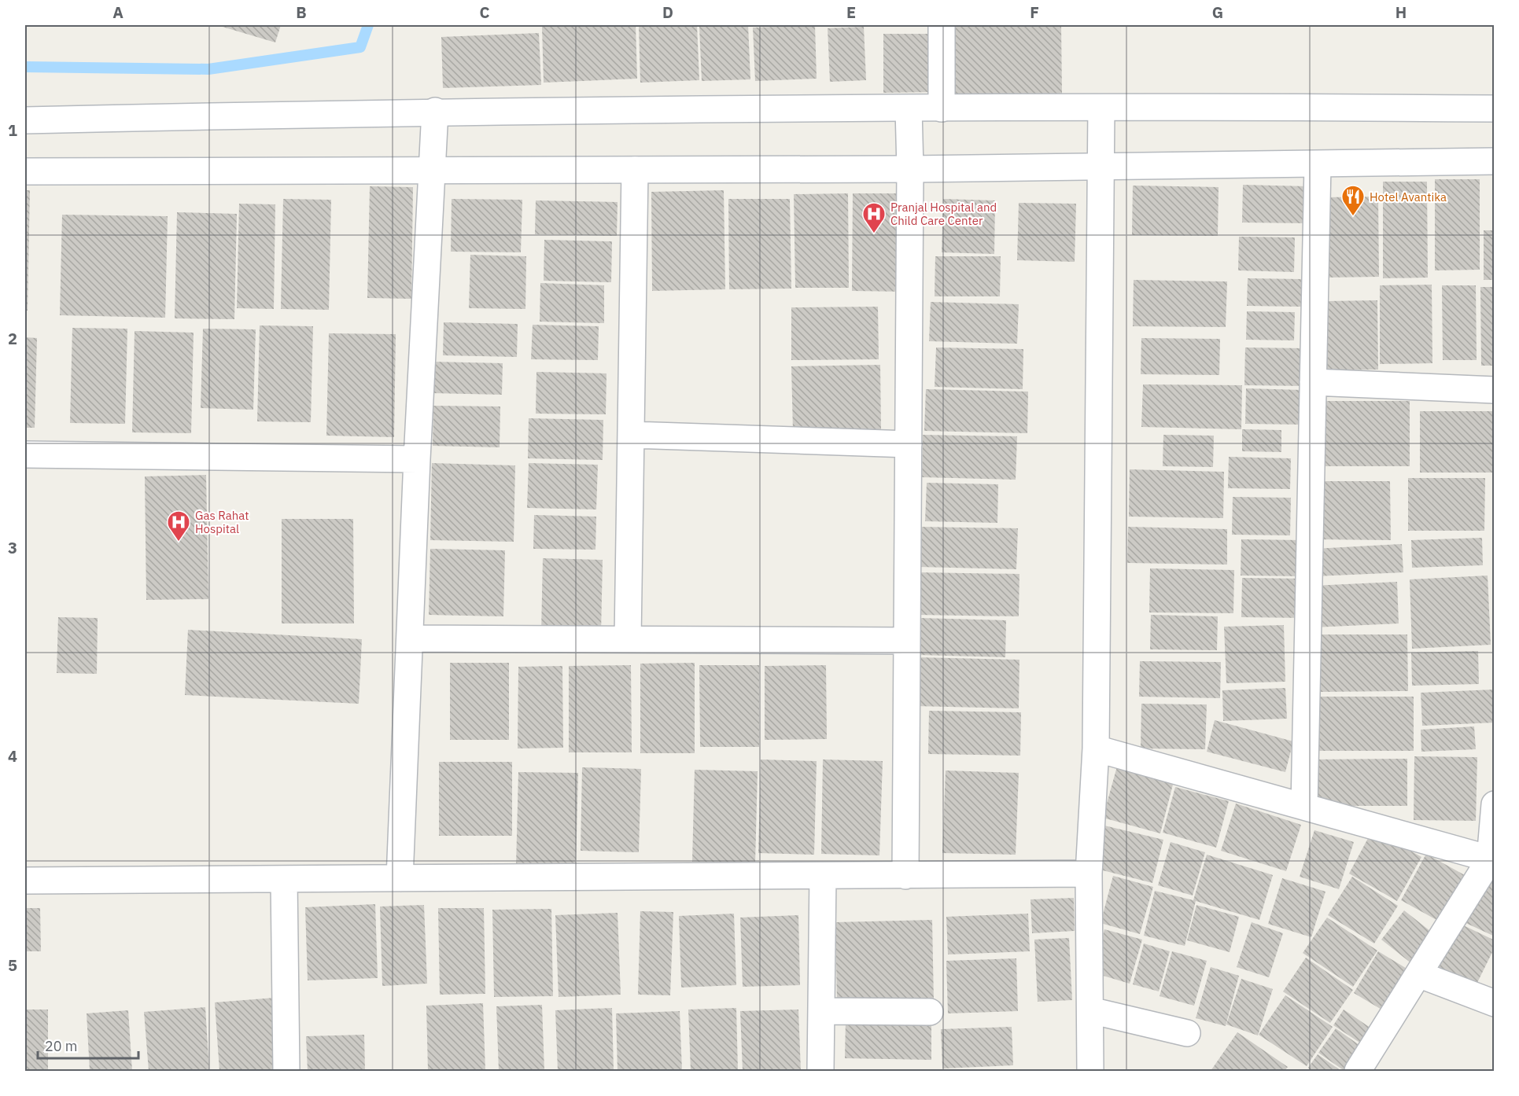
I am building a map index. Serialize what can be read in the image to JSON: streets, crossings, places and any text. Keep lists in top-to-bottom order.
{
  "places": {
    "restaurant": ["Hotel Avantika"],
    "hospital": ["Pranjal Hospital and Child Care Center", "Gas Rahat Hospital"]
  },
  "scale_bar": "20 m",
  "grid": {
    "columns": [
      "A",
      "B",
      "C",
      "D",
      "E",
      "F",
      "G",
      "H"
    ],
    "rows": [
      "1",
      "2",
      "3",
      "4",
      "5"
    ]
  }
}
